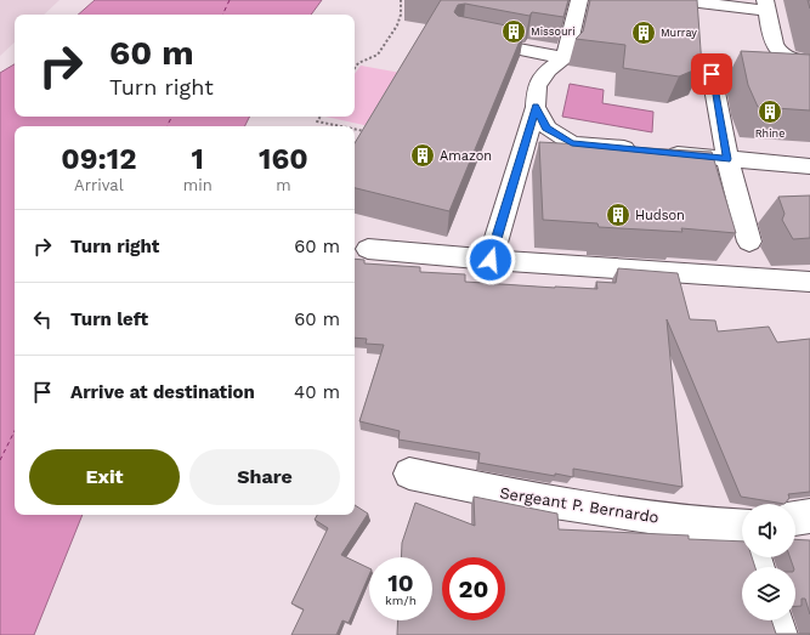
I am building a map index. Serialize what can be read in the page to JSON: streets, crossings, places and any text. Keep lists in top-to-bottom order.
{
  "streets": {
    "street": ["Sergeant P. Bernardo"]
  },
  "places": {
    "building": [
      "Missouri",
      "Murray",
      "Rhine",
      "Amazon",
      "Hudson"
    ]
  },
  "page": {
    "turn": ["60 m", "Turn right"],
    "eta": [
      "09:12",
      "Arrival",
      "1",
      "min",
      "160",
      "m"
    ],
    "list": [
      {
        "name": "Turn right",
        "value": "60 m"
      },
      {
        "name": "Turn left",
        "value": "60 m"
      },
      {
        "name": "Arrive at destination",
        "value": "40 m"
      }
    ],
    "buttons": ["Exit", "Share"],
    "speed": "10 km/h",
    "limit": "20"
  }
}
